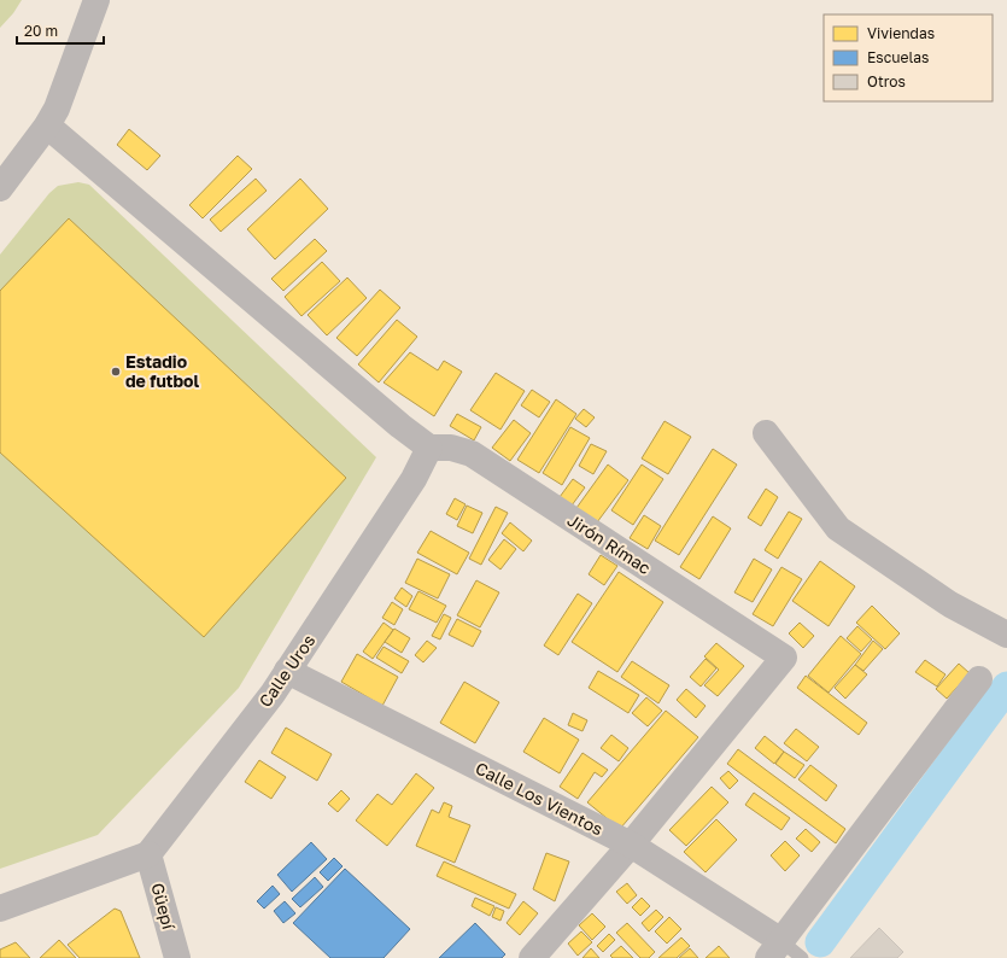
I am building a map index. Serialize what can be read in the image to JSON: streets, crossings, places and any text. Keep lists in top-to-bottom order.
{
  "streets": {
    "street": [
      "Jirón Rímac",
      "Calle Uros",
      "Calle Los Vientos",
      "Güepí"
    ]
  },
  "crossings": [
    ["Jirón Rímac", "Calle Uros"],
    ["Jirón Rímac", "Calle Los Vientos"],
    ["Calle Uros", "Calle Los Vientos"],
    ["Calle Uros", "Güepí"]
  ],
  "places": ["Estadio de futbol"],
  "legend": ["Viviendas", "Escuelas", "Otros"],
  "scale_bar": "20 m"
}
